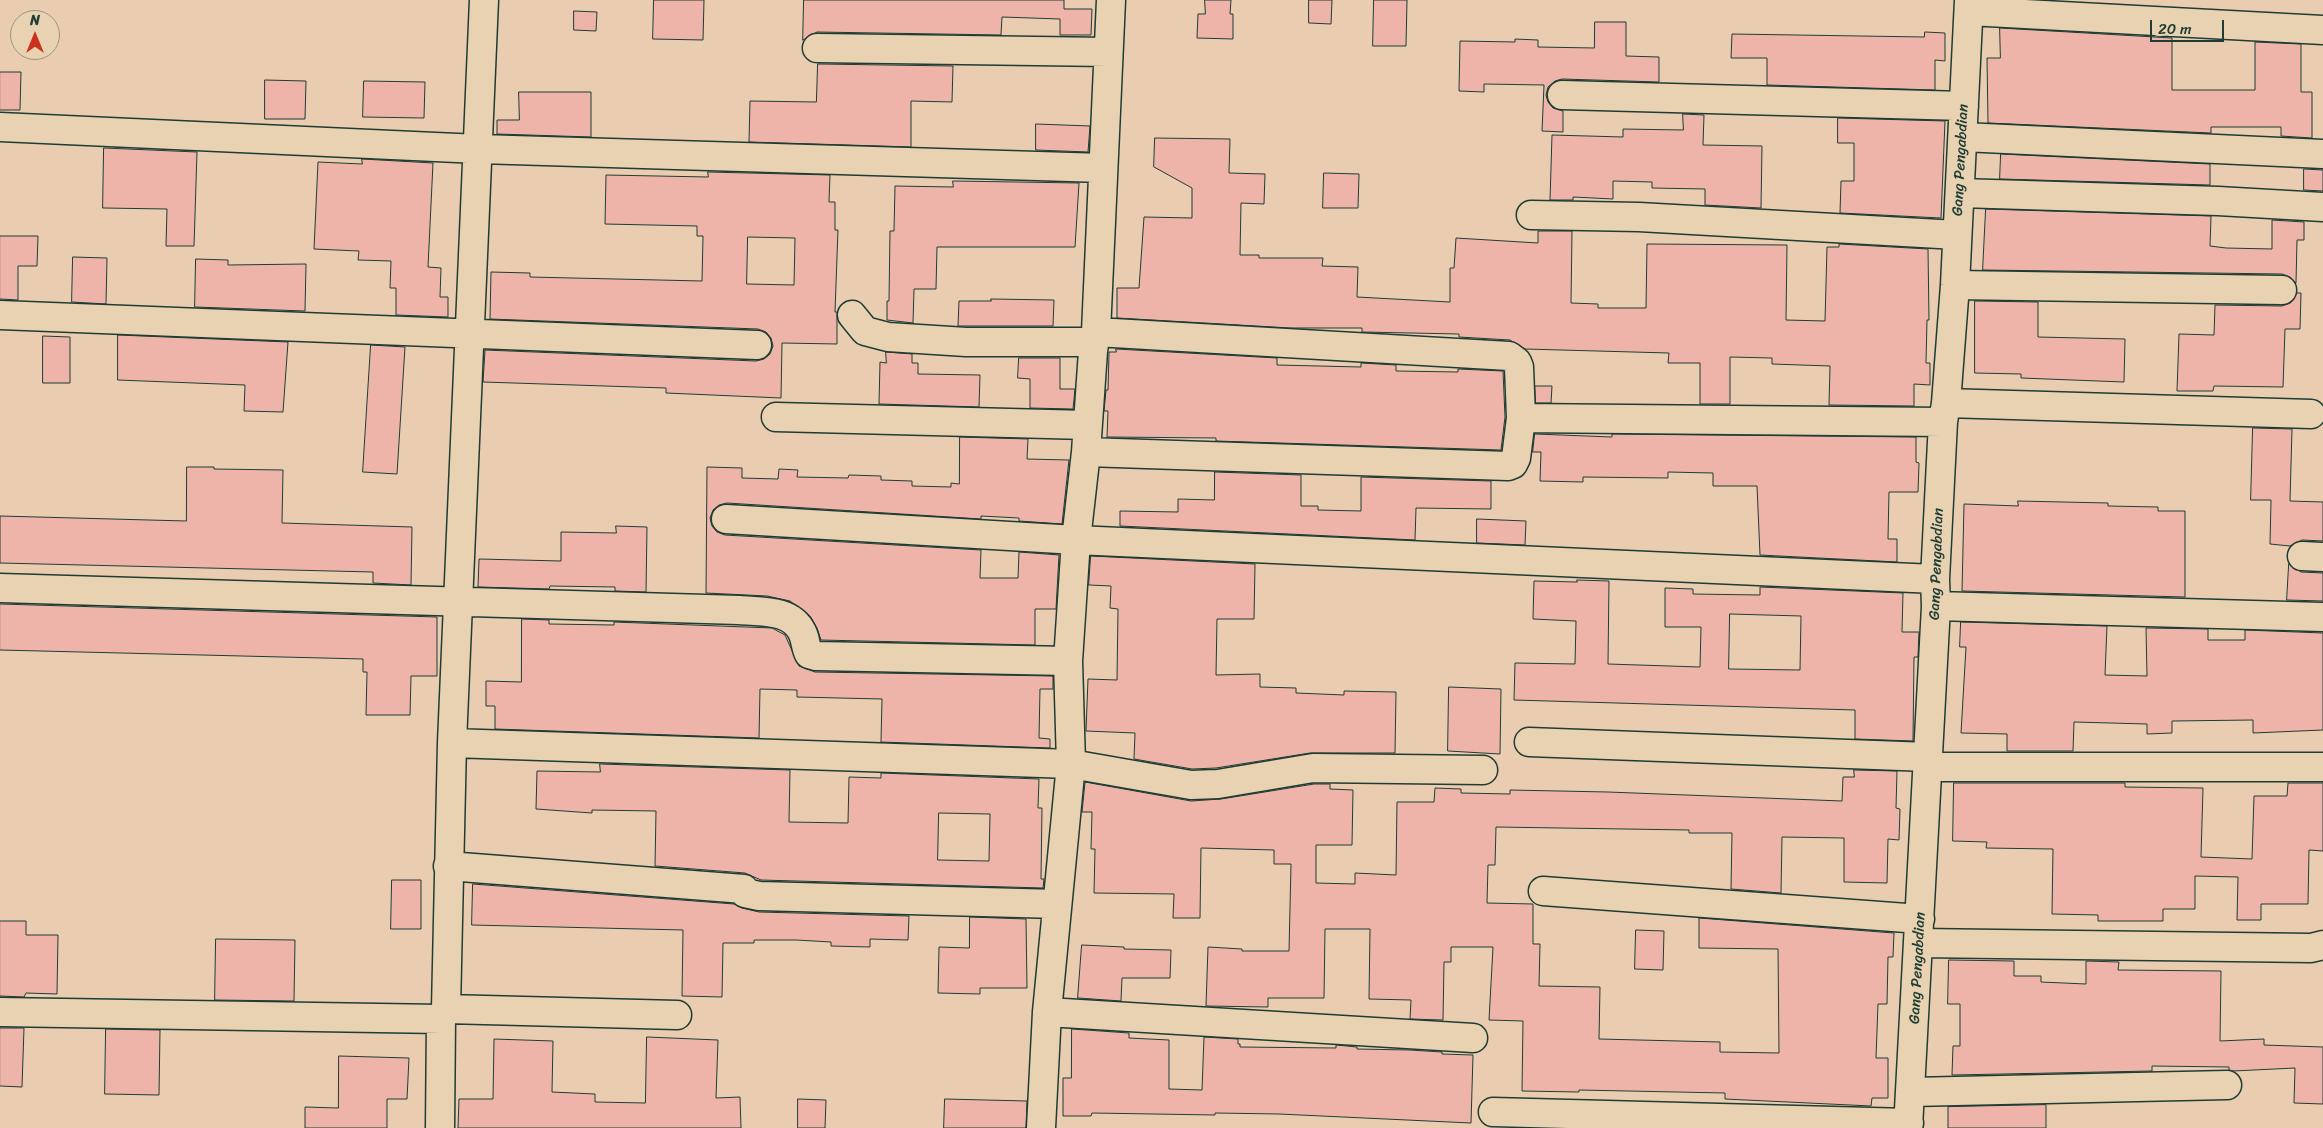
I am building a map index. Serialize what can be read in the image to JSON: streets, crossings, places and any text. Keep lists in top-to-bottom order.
{
  "streets": {
    "street": ["Gang Pengabdian"]
  },
  "scale_bar": "20 m",
  "north": "top"
}
